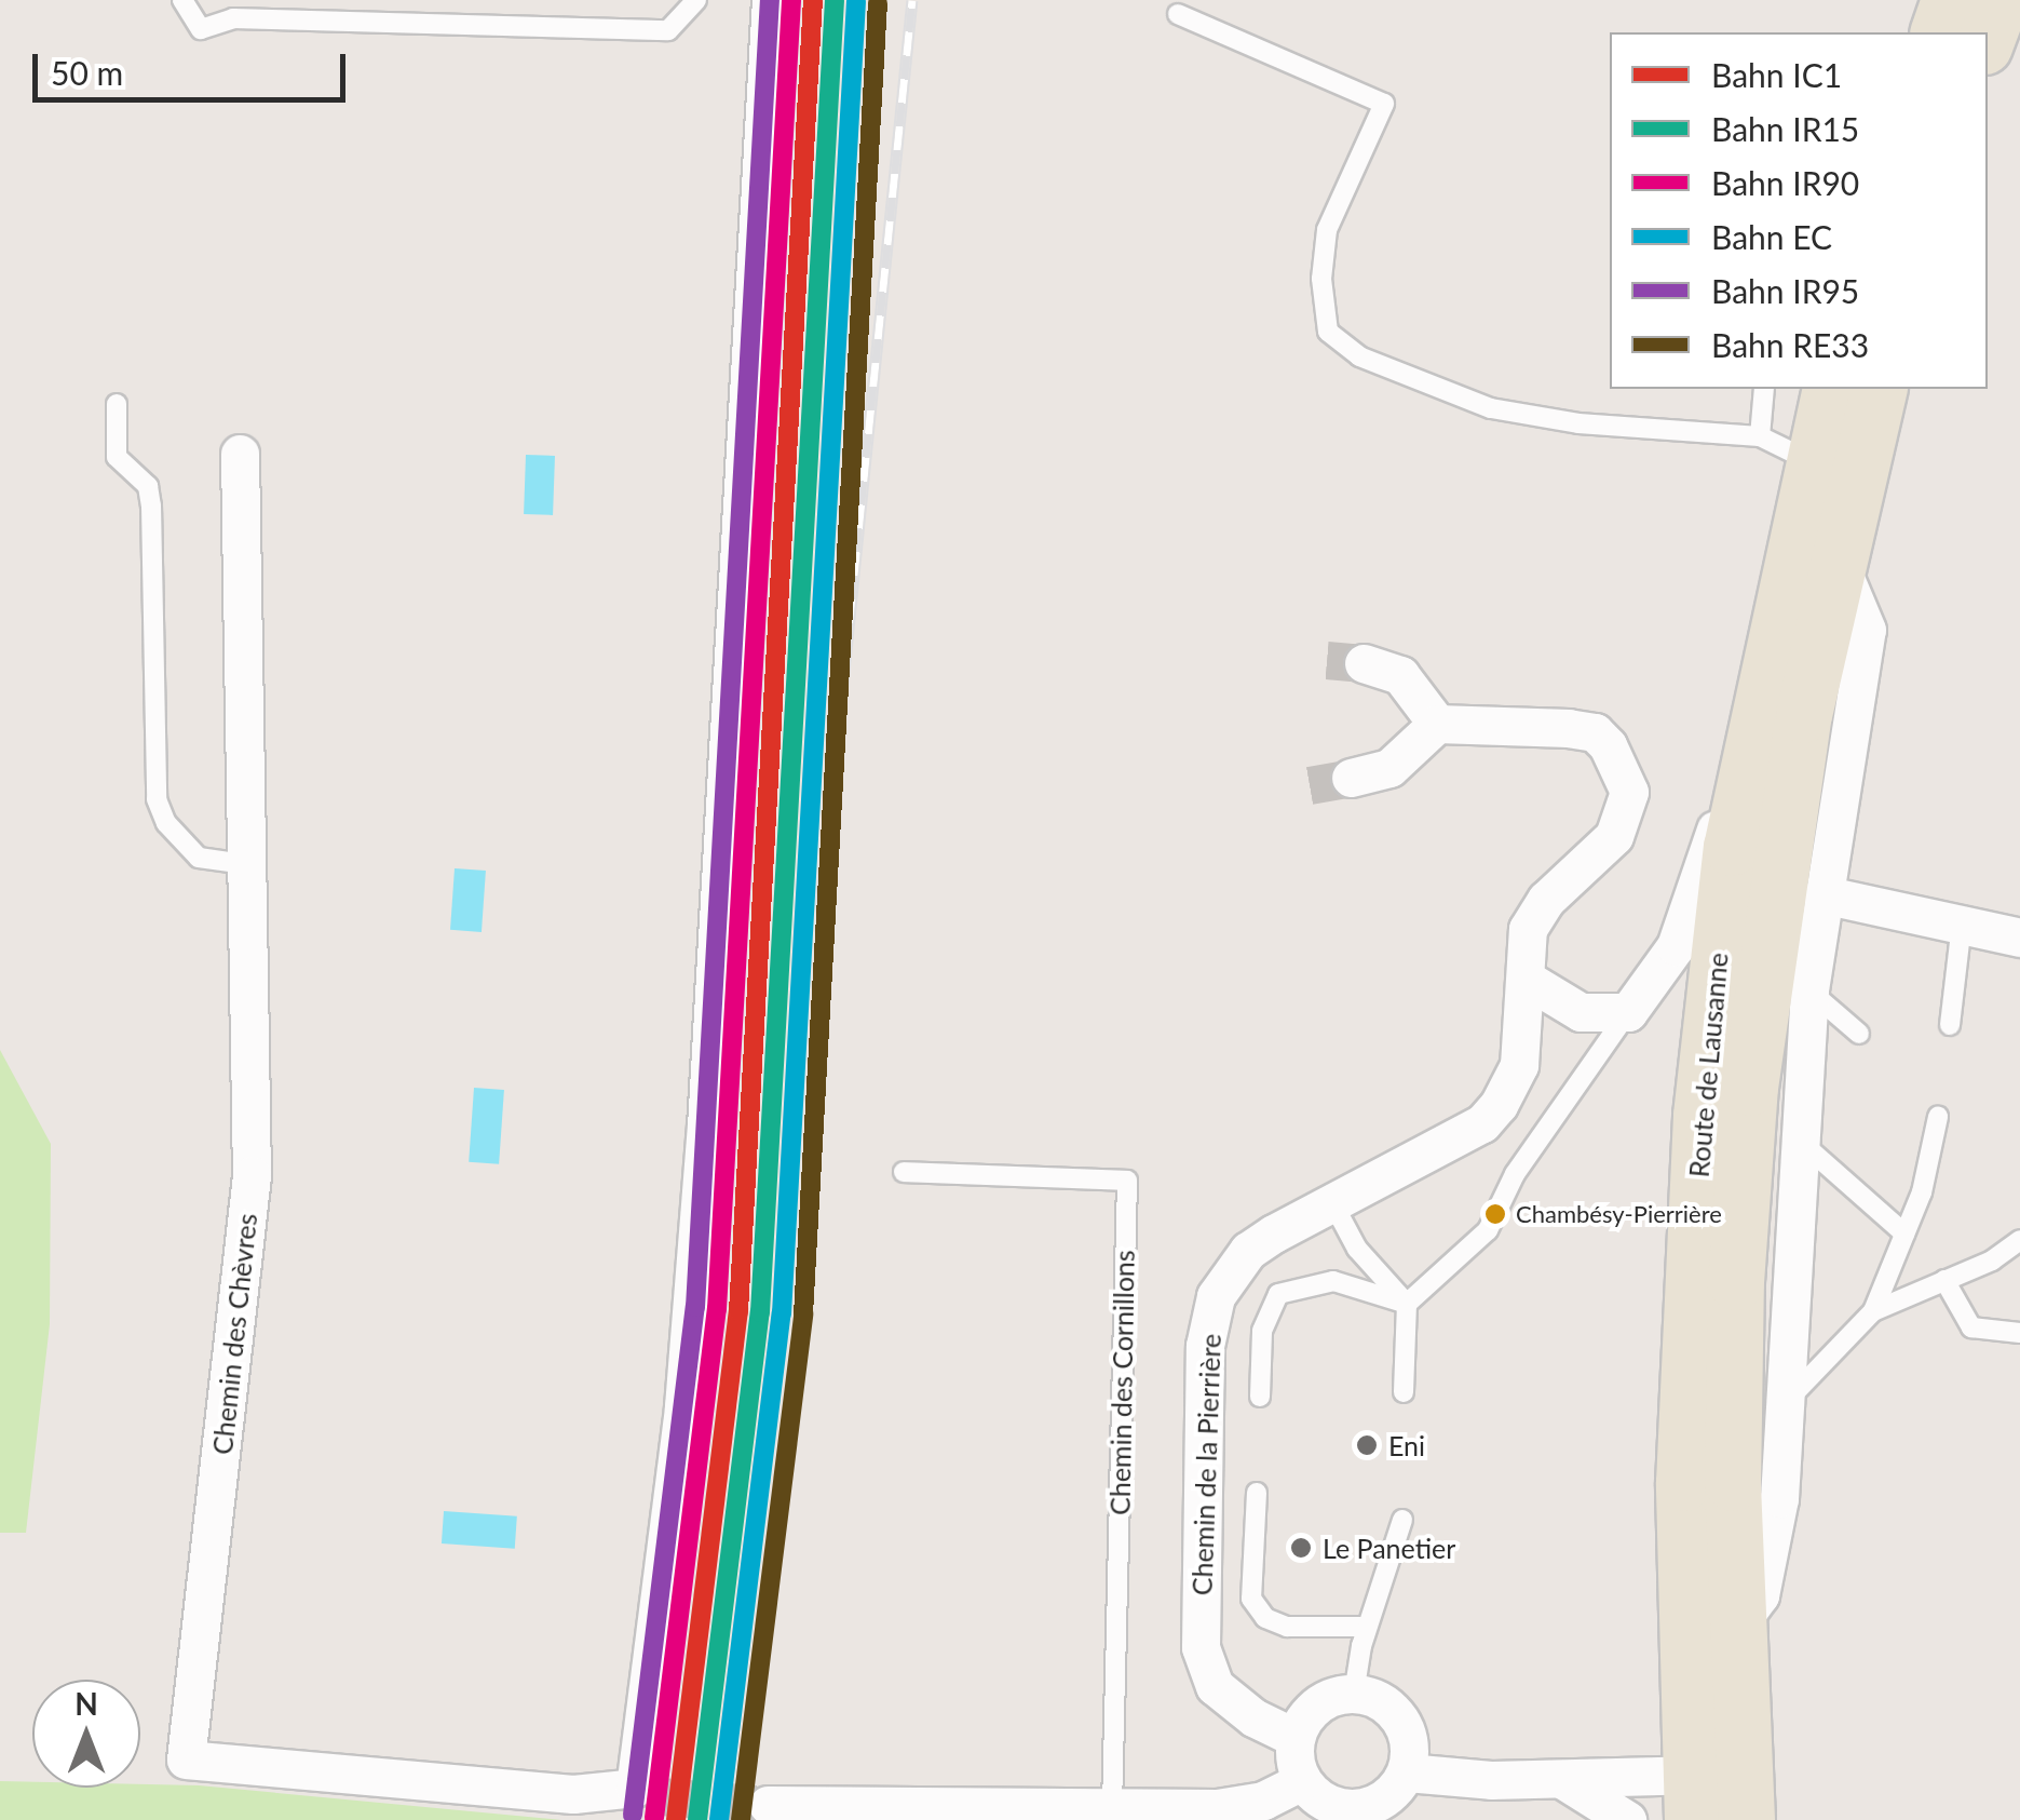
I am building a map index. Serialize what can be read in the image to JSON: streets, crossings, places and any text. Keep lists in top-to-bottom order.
{
  "streets": {
    "main road": ["Route de Lausanne"],
    "street": ["Chemin des Chèvres", "Chemin de la Pierrière"],
    "lane": ["Chemin des Cornillons"]
  },
  "places": ["Chambésy-Pierrière", "Eni", "Le Panetier"],
  "lines": [
    "rail line IC1",
    "rail line IR90",
    "rail line IR95",
    "rail line IR15",
    "rail line EC",
    "rail line RE33"
  ],
  "legend": [
    "Bahn IC1",
    "Bahn IR15",
    "Bahn IR90",
    "Bahn EC",
    "Bahn IR95",
    "Bahn RE33"
  ],
  "scale_bar": "50 m",
  "north": "top"
}
